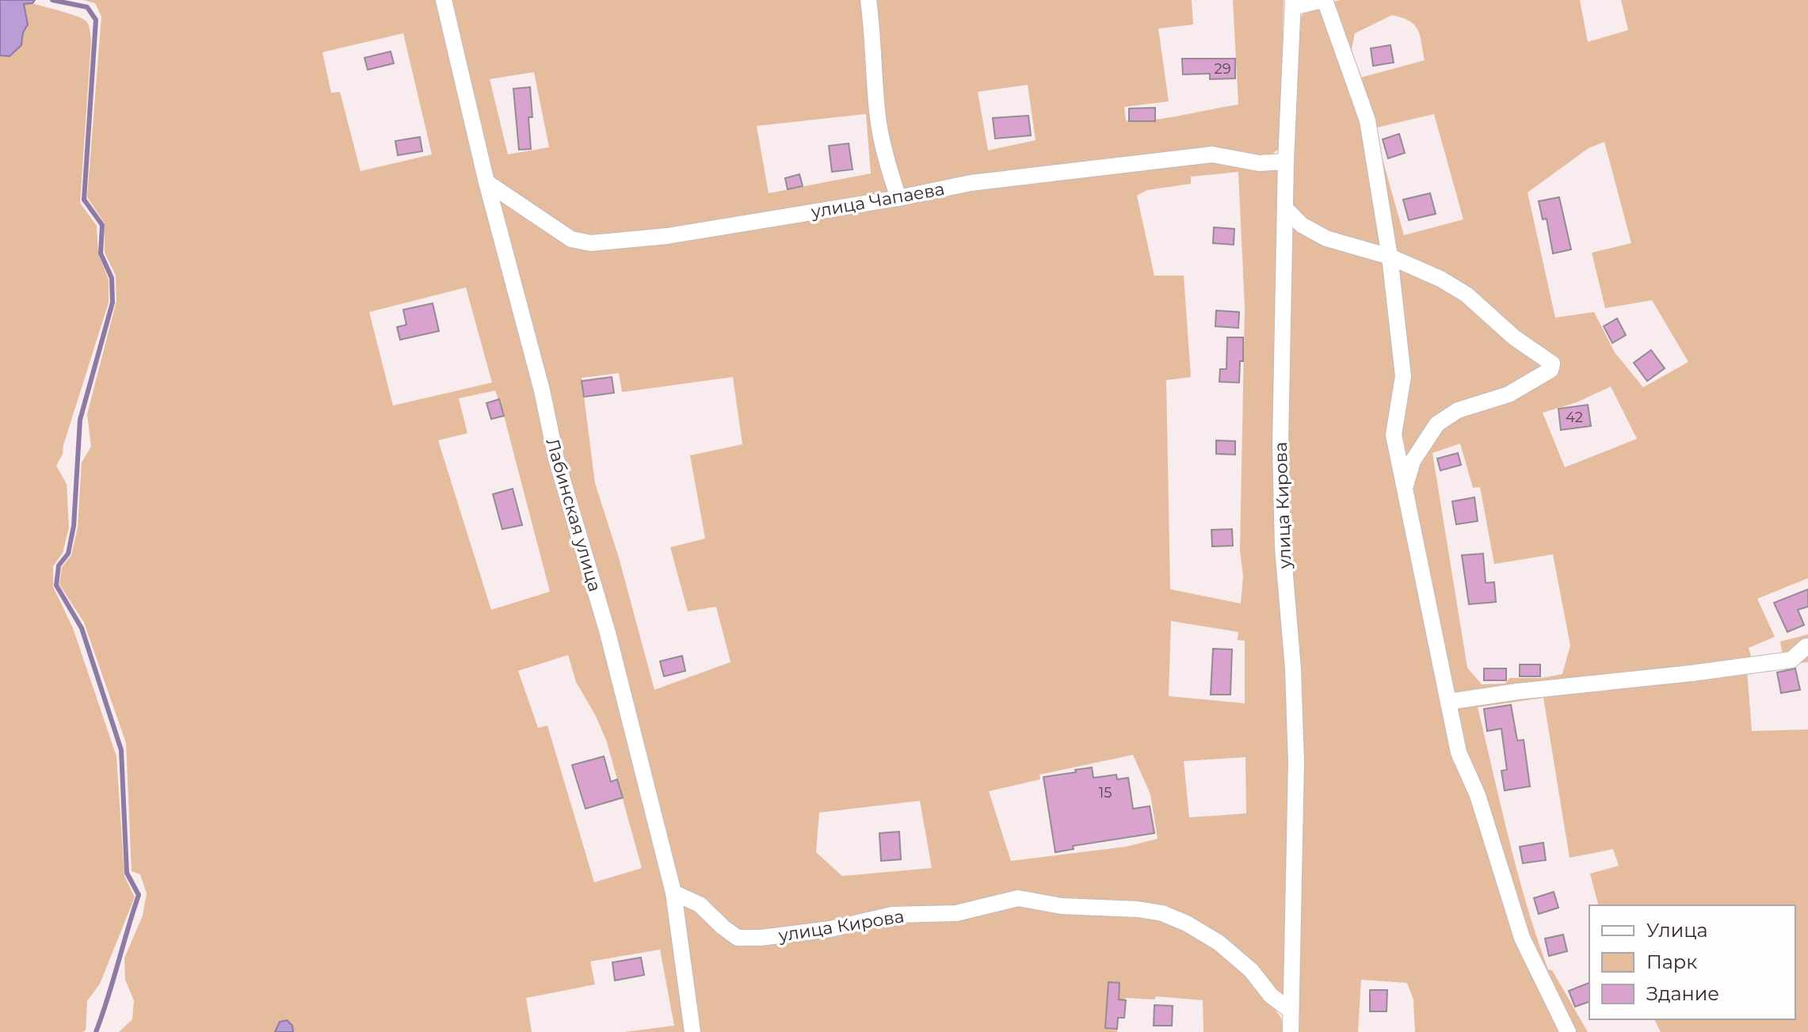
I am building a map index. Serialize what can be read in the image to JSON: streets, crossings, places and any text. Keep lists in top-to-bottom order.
{
  "streets": {
    "street": ["улица Чапаева", "улица Кирова", "Лабинская улица"]
  },
  "crossings": [
    ["улица Чапаева", "улица Кирова"],
    ["улица Чапаева", "Лабинская улица"],
    ["улица Кирова", "Лабинская улица"]
  ],
  "house_numbers": ["29", "42", "15"],
  "legend": ["Улица", "Парк", "Здание"]
}
